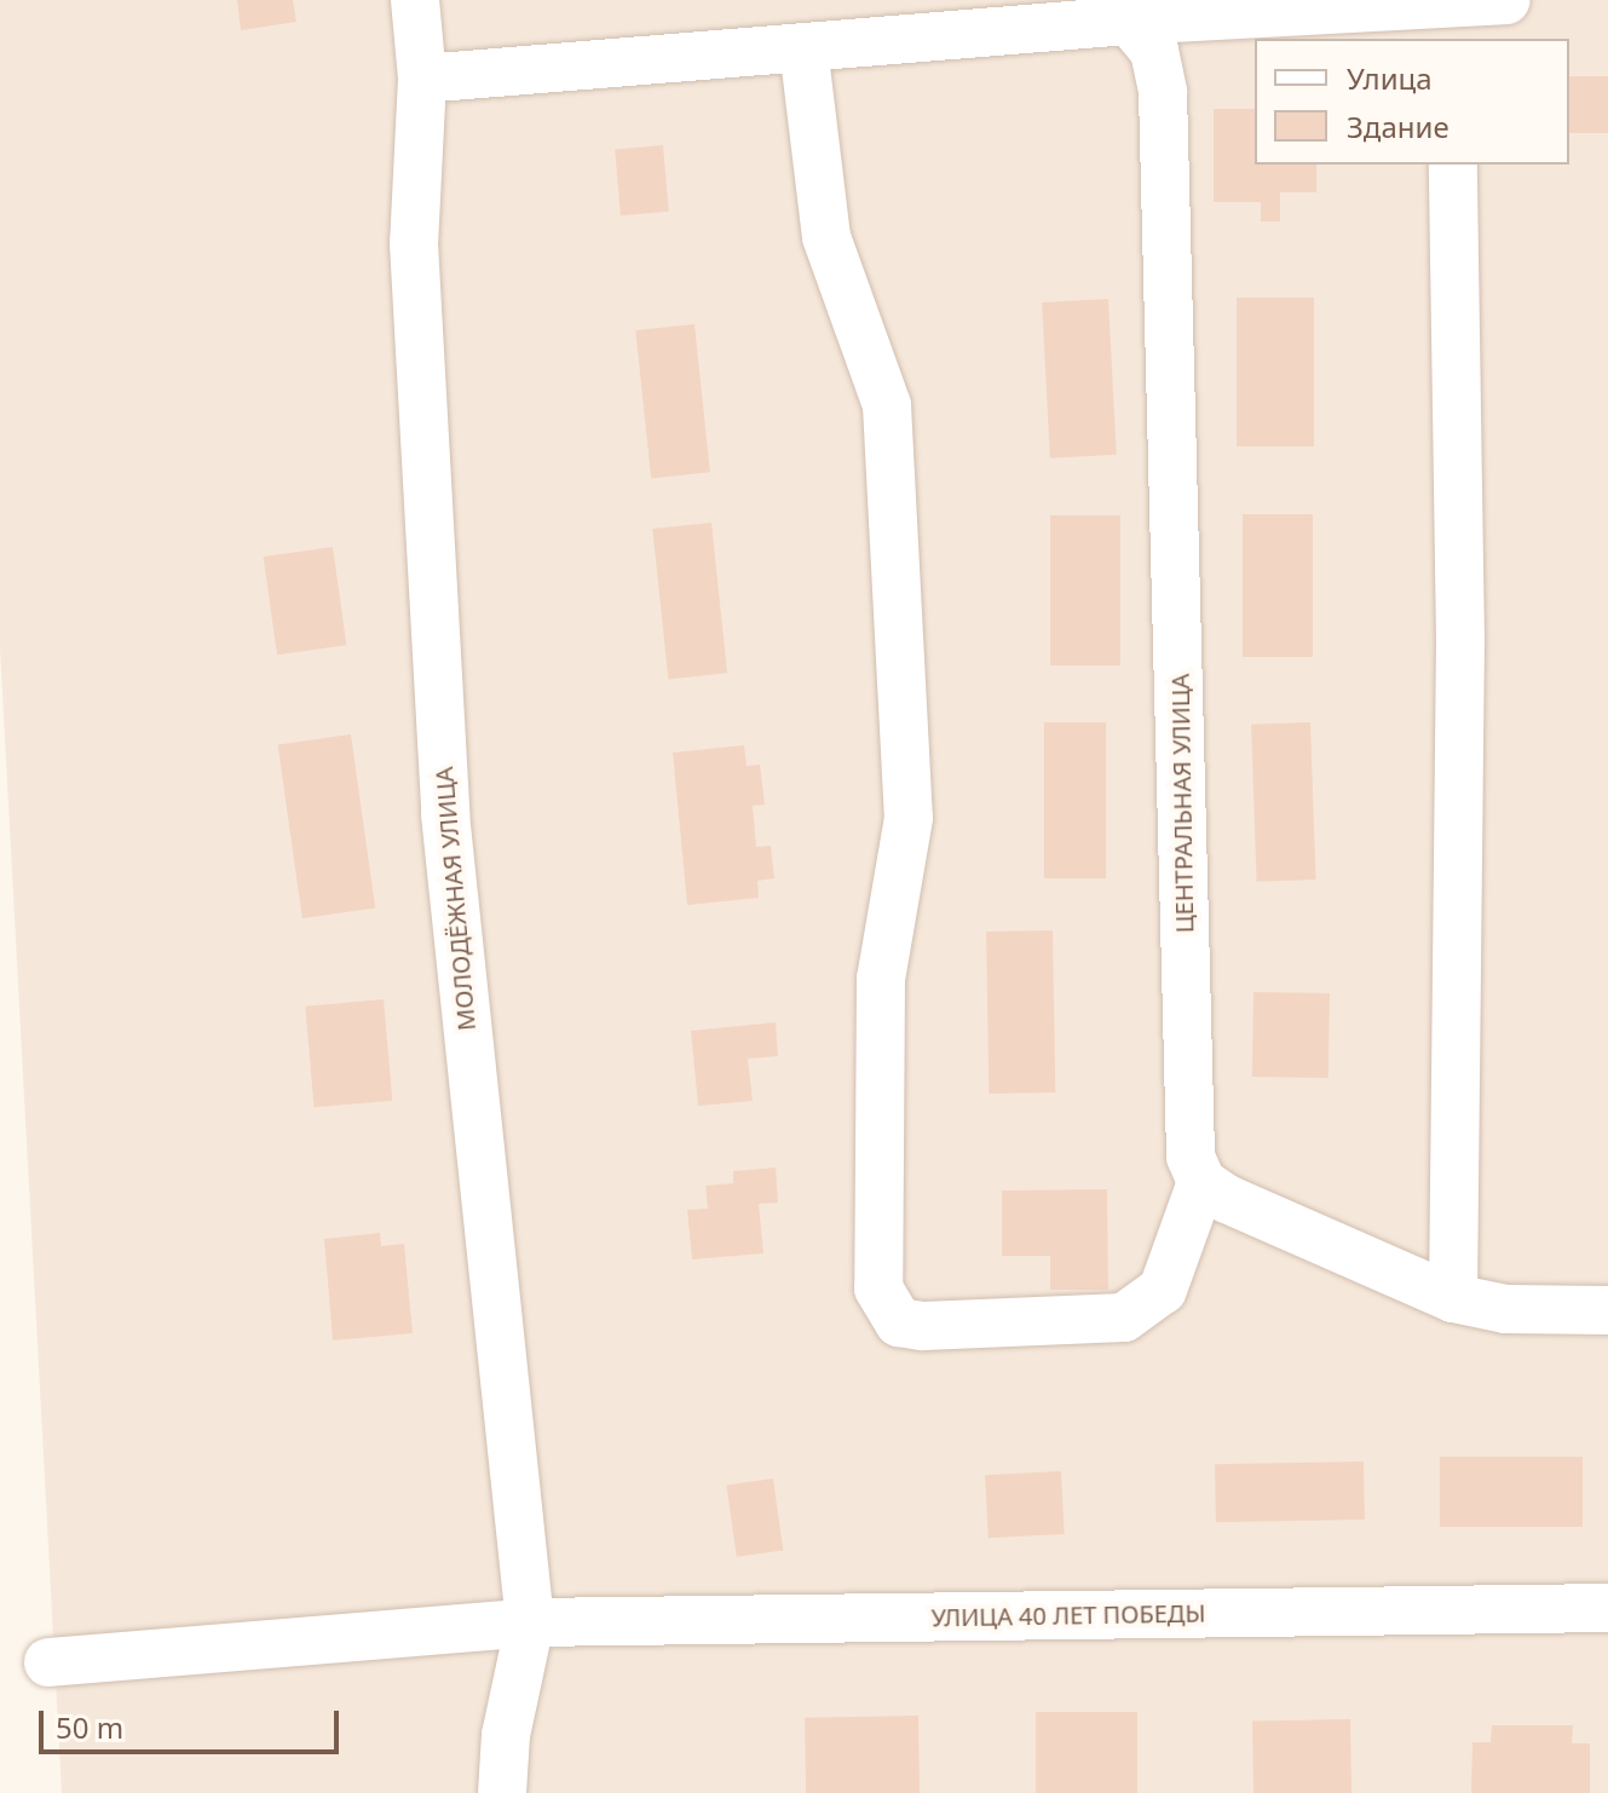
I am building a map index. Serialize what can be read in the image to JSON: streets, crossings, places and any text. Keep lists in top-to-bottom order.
{
  "streets": {
    "street": ["ЦЕНТРАЛЬНАЯ УЛИЦА", "МОЛОДЁЖНАЯ УЛИЦА", "УЛИЦА 40 ЛЕТ ПОБЕДЫ"]
  },
  "crossings": [
    ["МОЛОДЁЖНАЯ УЛИЦА", "УЛИЦА 40 ЛЕТ ПОБЕДЫ"]
  ],
  "legend": ["Улица", "Здание"],
  "scale_bar": "50 m"
}
